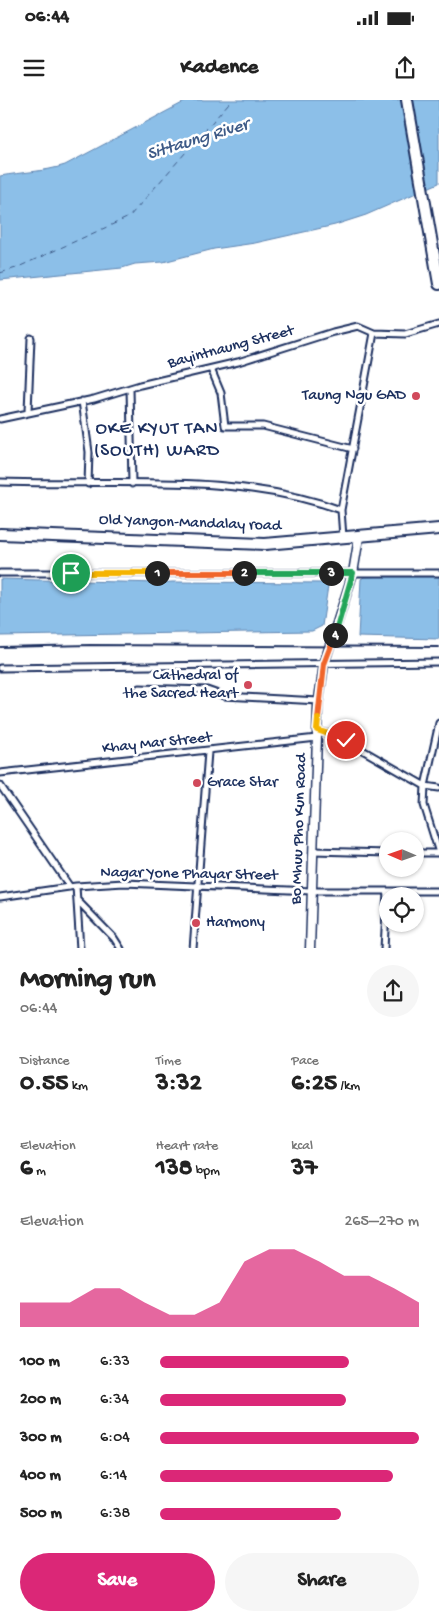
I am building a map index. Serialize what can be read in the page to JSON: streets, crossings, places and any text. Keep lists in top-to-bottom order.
{
  "streets": {
    "highway": ["Old Yangon-Mandalay road"],
    "street": [
      "Bayintnaung Street",
      "Khay Mar Street",
      "Bo Mhuu Pho Kun Road",
      "Nagar Yone Phayar Street"
    ]
  },
  "crossings": [
    ["Old Yangon-Mandalay road", "Bo Mhuu Pho Kun Road"],
    ["Khay Mar Street", "Bo Mhuu Pho Kun Road"],
    ["Bo Mhuu Pho Kun Road", "Nagar Yone Phayar Street"]
  ],
  "districts": ["OKE KYUT TAN (SOUTH) WARD"],
  "water": ["Sittaung River"],
  "places": [
    "Taung Ngu GAD",
    "Cathedral of the Sacred Heart",
    "Grace Star",
    "Harmony"
  ],
  "north": "left",
  "page": {
    "status": "06:44",
    "header": "Kadence",
    "pins": [
      "1",
      "2",
      "3",
      "4"
    ],
    "heading": ["Morning run", "06:44"],
    "stats": [
      ["Distance", "0.55 km"],
      ["Time", "3:32"],
      ["Pace", "6:25 /km"],
      ["Elevation", "6 m"],
      ["Heart rate", "138 bpm"],
      ["kcal", "37"]
    ],
    "chart": ["Elevation", "265–270 m"],
    "list": [
      {
        "name": "100 m",
        "note": "6:33"
      },
      {
        "name": "200 m",
        "note": "6:34"
      },
      {
        "name": "300 m",
        "note": "6:04"
      },
      {
        "name": "400 m",
        "note": "6:14"
      },
      {
        "name": "500 m",
        "note": "6:38"
      }
    ],
    "buttons": ["Save", "Share"]
  }
}
